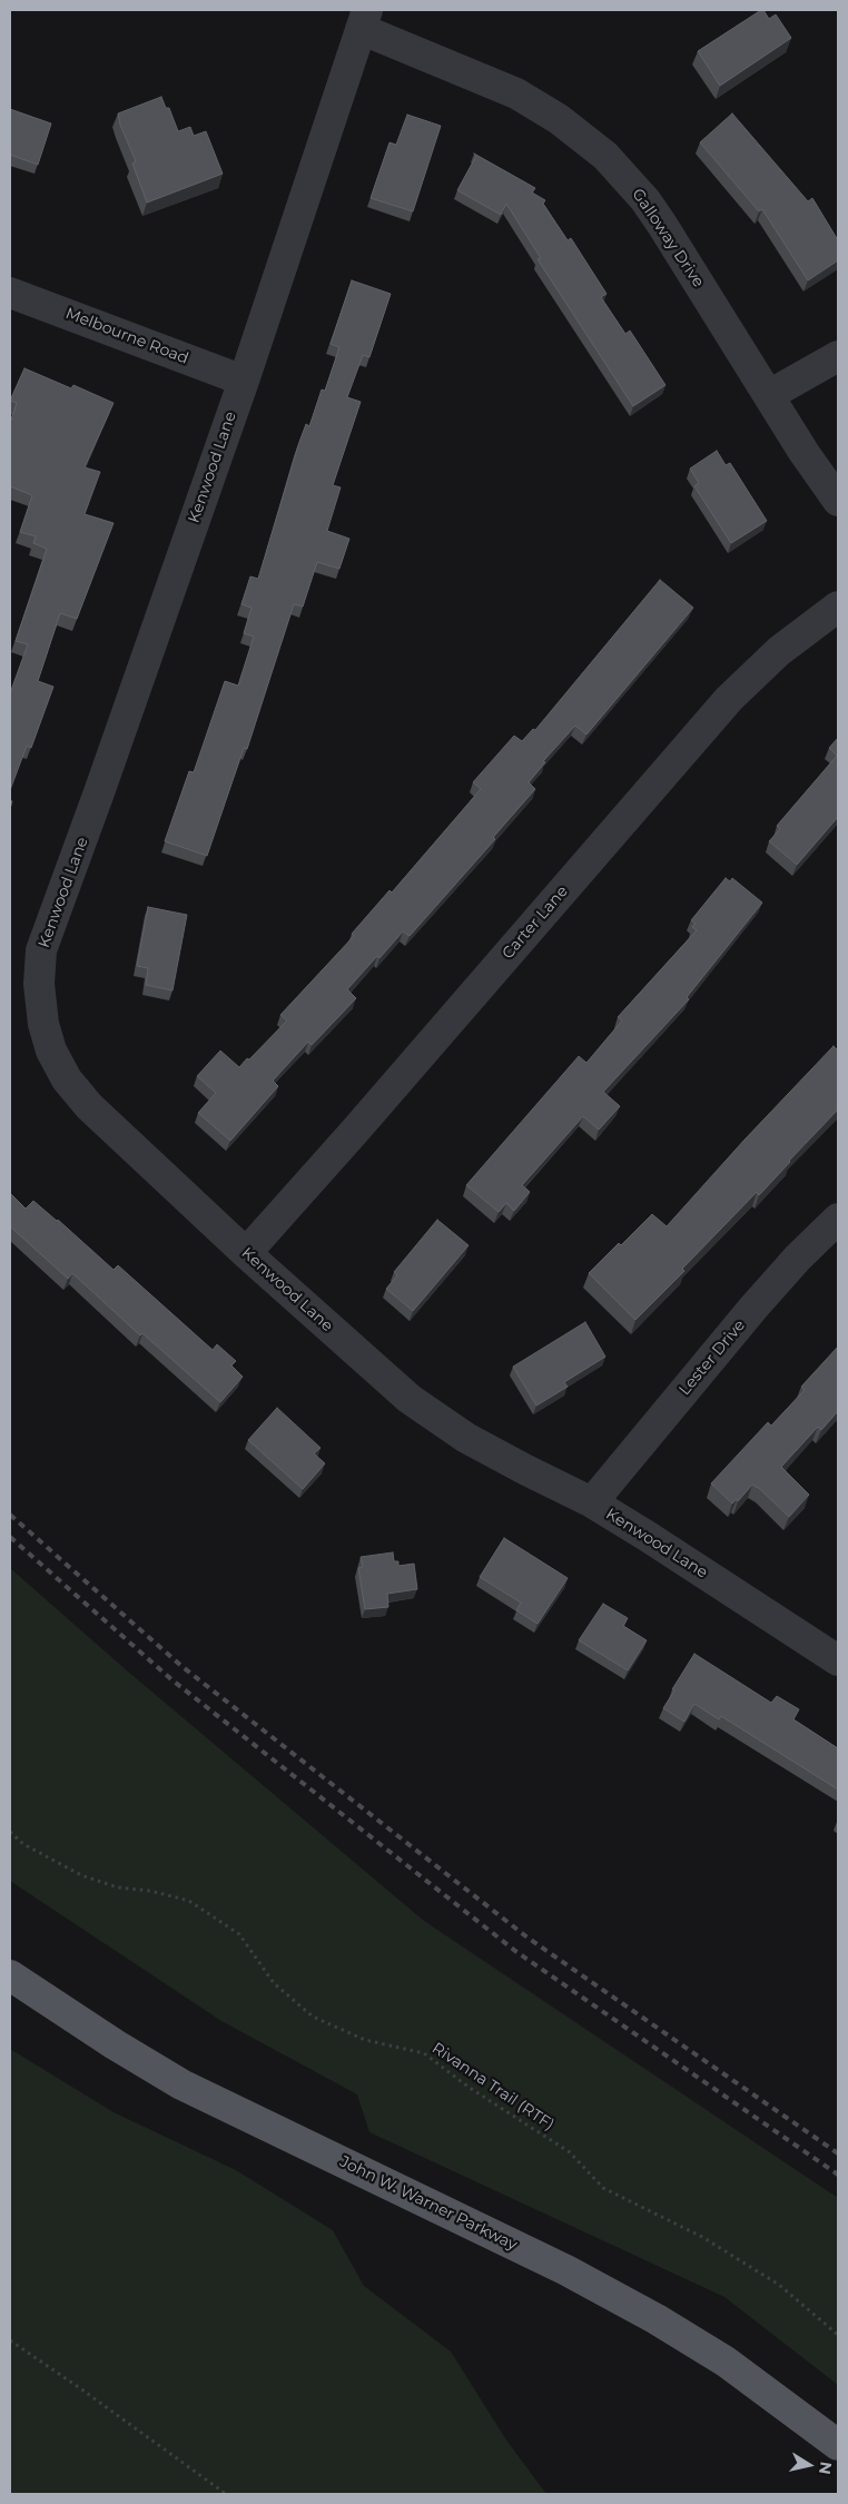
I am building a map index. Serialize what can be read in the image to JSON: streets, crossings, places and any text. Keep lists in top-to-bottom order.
{
  "streets": {
    "main road": ["John W. Warner Parkway"],
    "street": [
      "Galloway Drive",
      "Melbourne Road",
      "Kenwood Lane",
      "Carter Lane",
      "Lester Drive"
    ],
    "path": ["Rivanna Trail (RTF)"]
  },
  "crossings": [
    ["Galloway Drive", "Kenwood Lane"],
    ["Melbourne Road", "Kenwood Lane"],
    ["Kenwood Lane", "Carter Lane"],
    ["Kenwood Lane", "Lester Drive"]
  ],
  "north": "right"
}
